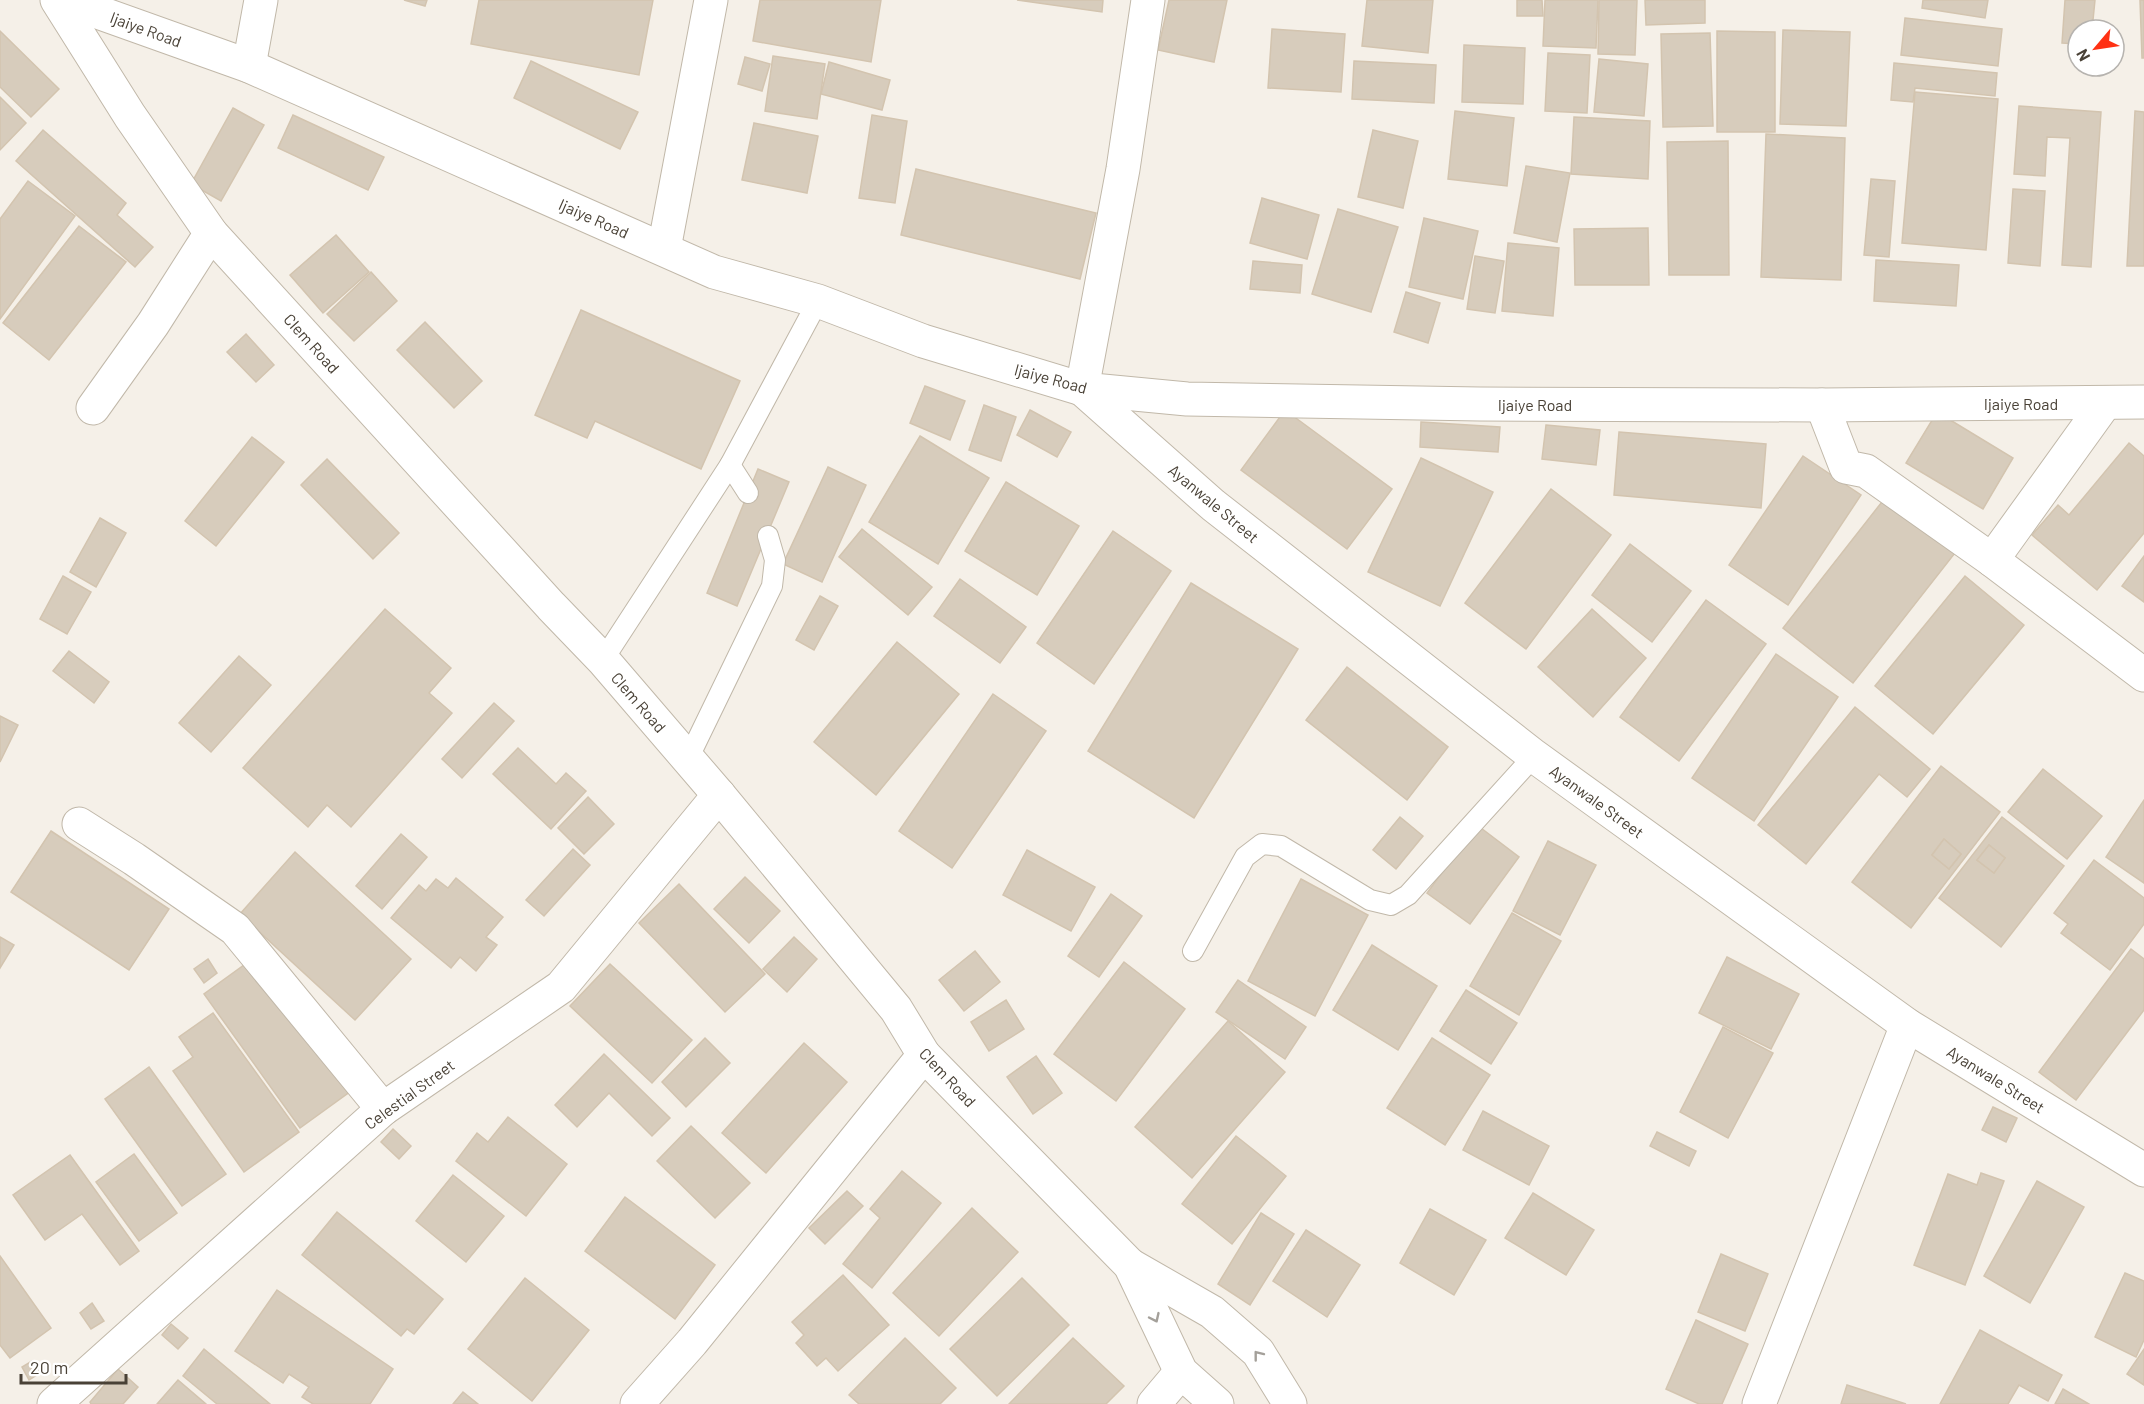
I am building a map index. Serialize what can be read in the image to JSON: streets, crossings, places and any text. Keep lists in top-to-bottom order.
{
  "streets": {
    "street": [
      "Ijaiye Road",
      "Clem Road",
      "Ayanwale Street",
      "Celestial Street"
    ]
  },
  "crossings": [
    ["Ijaiye Road", "Ayanwale Street"],
    ["Clem Road", "Celestial Street"]
  ],
  "scale_bar": "20 m",
  "north": "bottom left"
}
